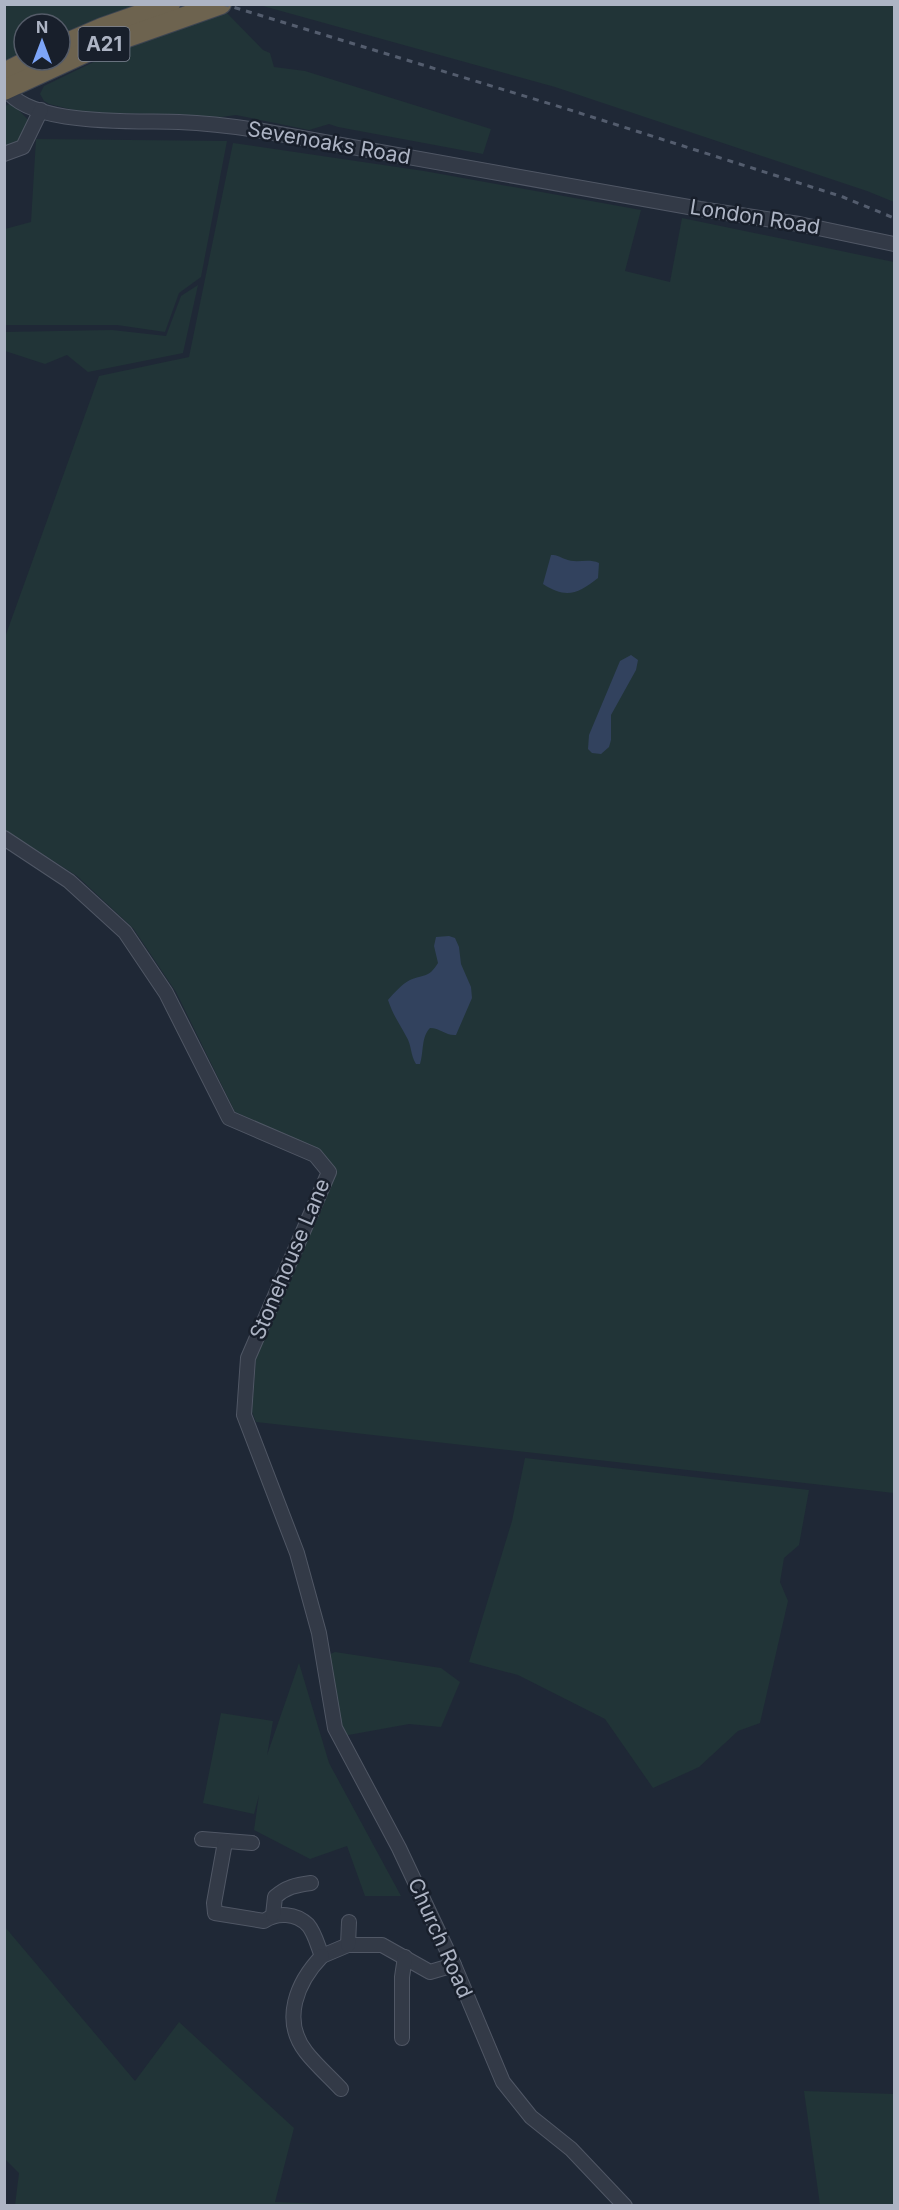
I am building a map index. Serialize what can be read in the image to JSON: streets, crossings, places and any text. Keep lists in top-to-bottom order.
{
  "streets": {
    "highway": ["A21"],
    "street": [
      "Sevenoaks Road",
      "London Road",
      "Stonehouse Lane",
      "Church Road"
    ]
  },
  "crossings": [
    ["A21", "Sevenoaks Road"],
    ["Sevenoaks Road", "London Road"],
    ["Stonehouse Lane", "Church Road"]
  ],
  "north": "top"
}
